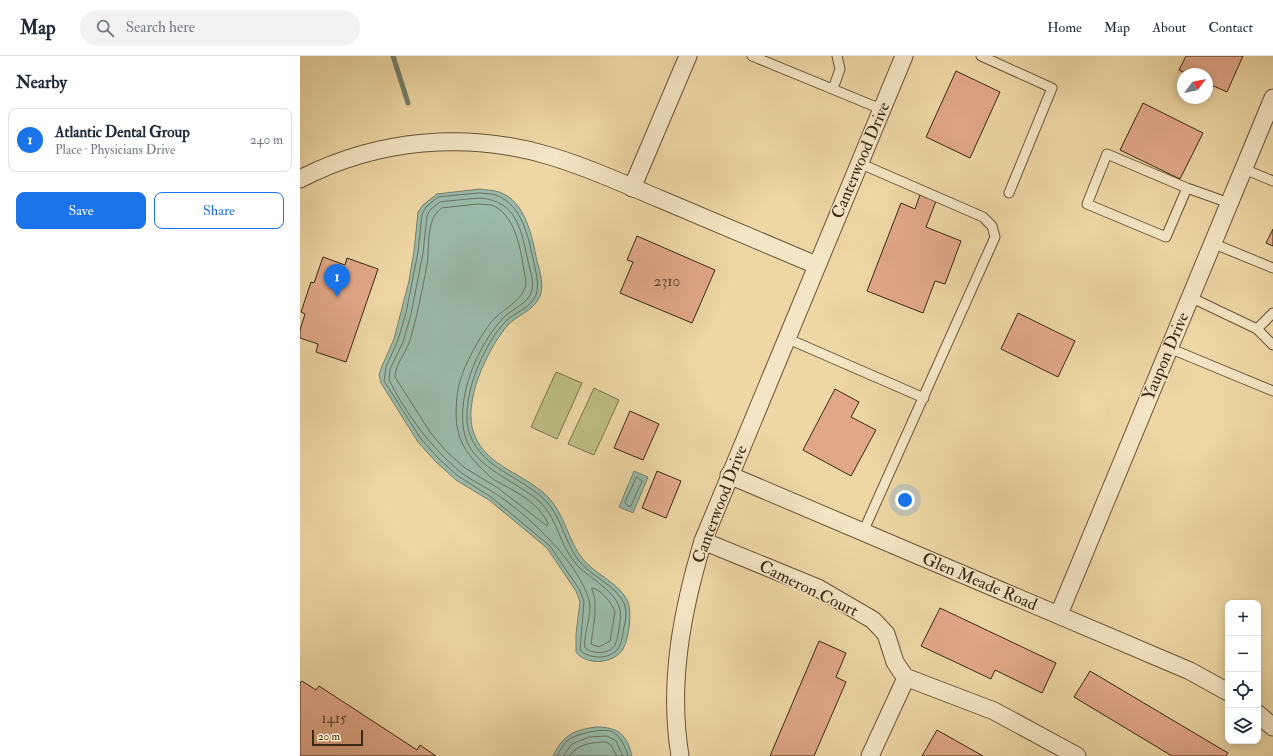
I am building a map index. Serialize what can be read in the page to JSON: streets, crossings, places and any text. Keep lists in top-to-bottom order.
{
  "streets": {
    "street": [
      "Canterwood Drive",
      "Yaupon Drive",
      "Glen Meade Road",
      "Cameron Court"
    ]
  },
  "crossings": [
    ["Canterwood Drive", "Glen Meade Road"],
    ["Canterwood Drive", "Cameron Court"],
    ["Yaupon Drive", "Glen Meade Road"]
  ],
  "house_numbers": ["2310", "1415"],
  "scale_bar": "20 m",
  "north": "top right",
  "page": {
    "header": "Map",
    "search": "Search here",
    "nav": [
      "Home",
      "Map",
      "About",
      "Contact"
    ],
    "heading": "Nearby",
    "list": [
      {
        "mark": "1",
        "name": "Atlantic Dental Group",
        "note": "Place · Physicians Drive",
        "value": "240 m"
      }
    ],
    "buttons": ["Save", "Share"],
    "pins": "1",
    "map_buttons": ["+", "−"],
    "scale": "20 m"
  }
}
